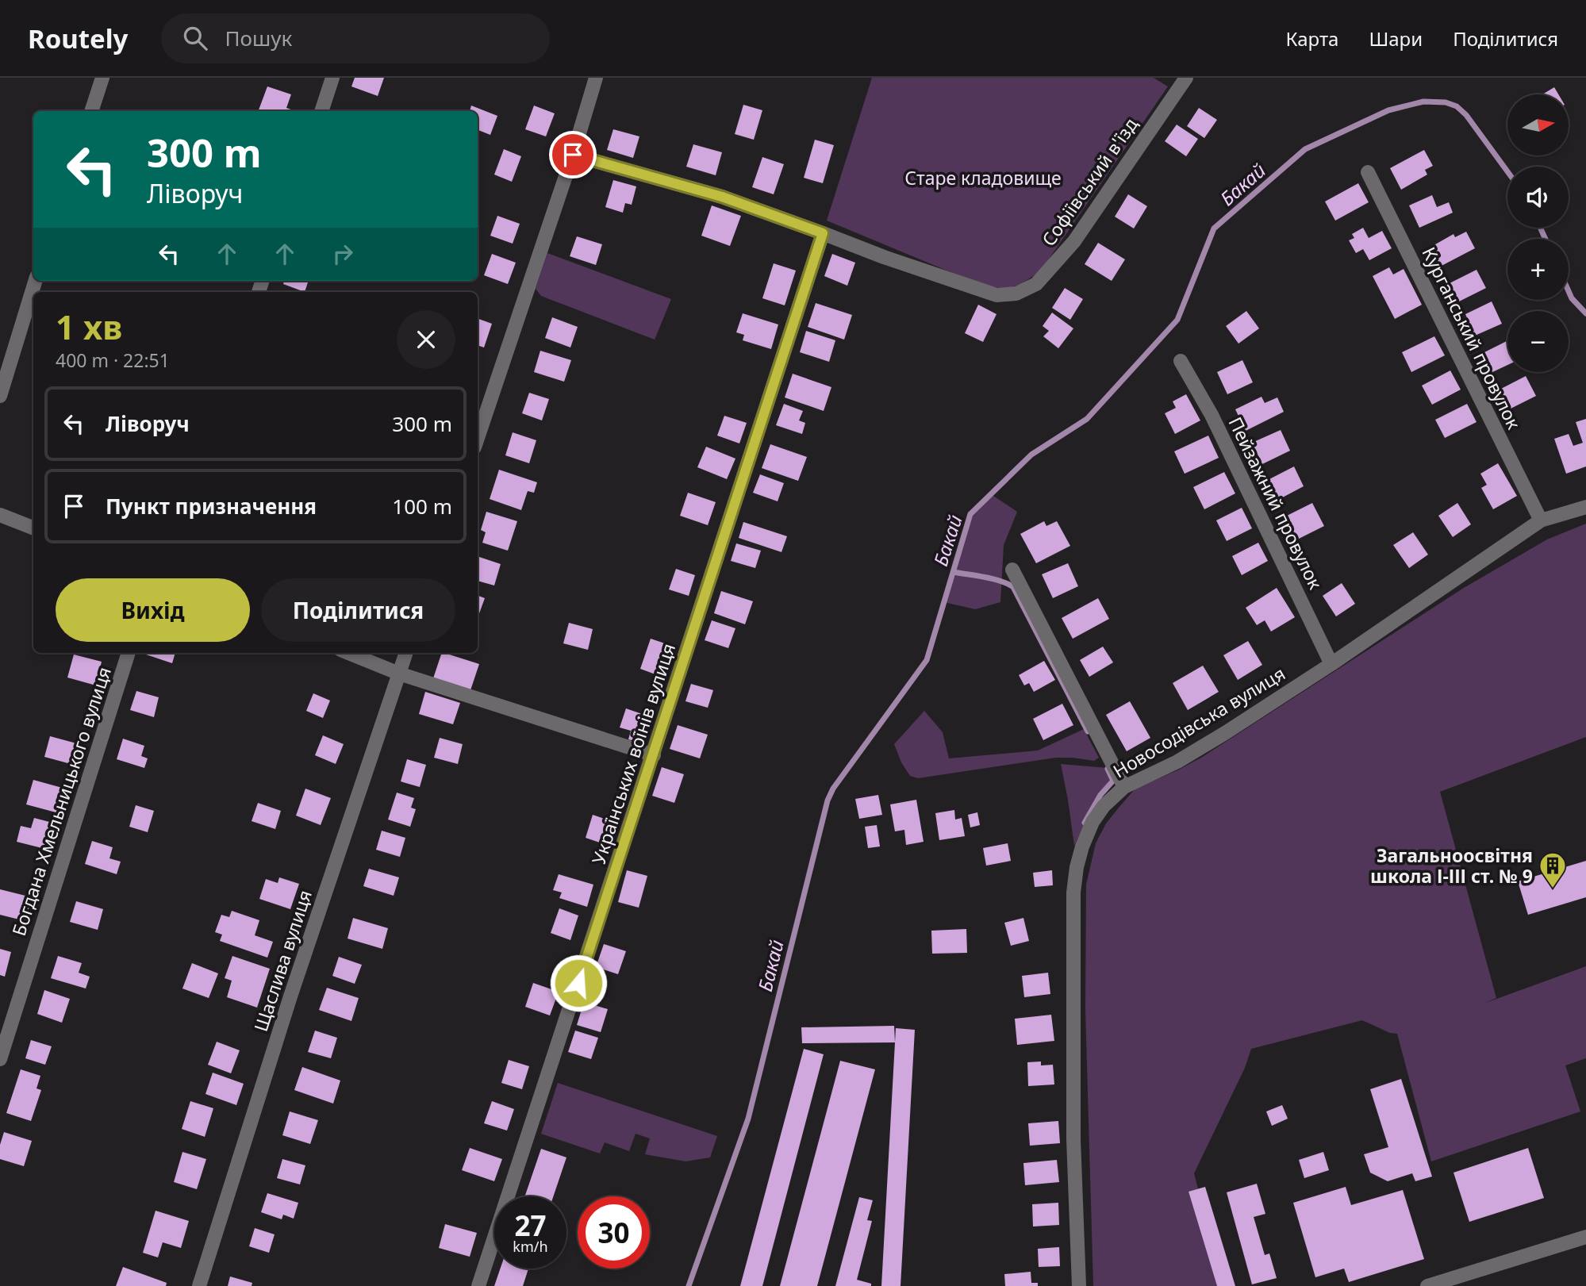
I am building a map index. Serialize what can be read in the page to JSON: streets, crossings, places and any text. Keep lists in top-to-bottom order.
{
  "streets": {
    "street": [
      "Софіївський в'їзд",
      "Курганський провулок",
      "Пейзажний провулок",
      "Новосодівська вулиця",
      "Українських воїнів вулиця",
      "Богдана Хмельницького вулиця",
      "Щаслива вулиця"
    ]
  },
  "crossings": [
    ["Софіївський в'їзд", "Українських воїнів вулиця"],
    ["Курганський провулок", "Новосодівська вулиця"],
    ["Пейзажний провулок", "Новосодівська вулиця"]
  ],
  "water": ["Бакай"],
  "parks": ["Старе кладовище"],
  "places": {
    "building": ["Загальноосвітня школа І-ІІІ ст. № 9"]
  },
  "north": "right",
  "page": {
    "header": "Routely",
    "search": "Пошук",
    "nav": ["Карта", "Шари", "Поділитися"],
    "map_buttons": ["+", "−"],
    "turn": ["300 m", "Ліворуч"],
    "heading": ["1 хв", "400 m · 22:51"],
    "list": [
      {
        "name": "Ліворуч",
        "value": "300 m"
      },
      {
        "name": "Пункт призначення",
        "value": "100 m"
      }
    ],
    "buttons": ["Вихід", "Поділитися"],
    "speed": "27 km/h",
    "limit": "30"
  }
}
